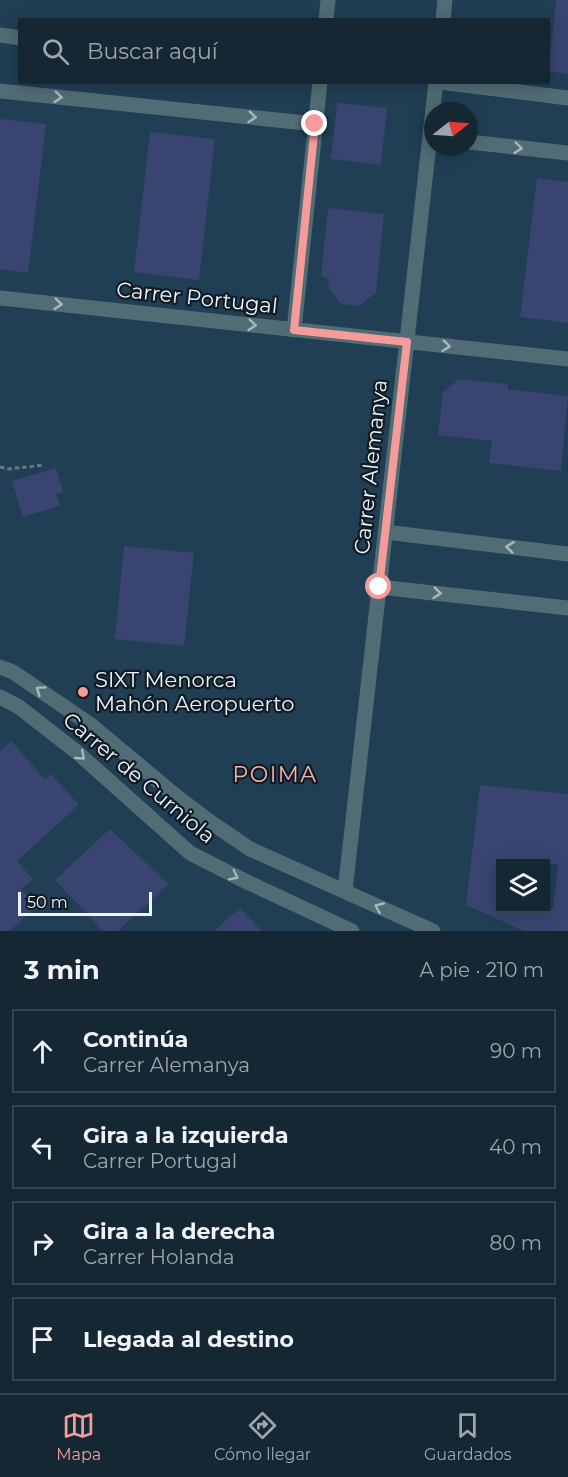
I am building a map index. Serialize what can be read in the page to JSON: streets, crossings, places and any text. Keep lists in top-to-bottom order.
{
  "streets": {
    "street": ["Carrer Portugal", "Carrer Alemanya", "Carrer de Curniola"]
  },
  "crossings": [
    ["Carrer Portugal", "Carrer Alemanya"]
  ],
  "one_way": ["Carrer Portugal"],
  "districts": ["POIMA"],
  "places": ["SIXT Menorca Mahón Aeropuerto"],
  "scale_bar": "50 m",
  "north": "right",
  "page": {
    "search": "Buscar aquí",
    "scale": "50 m",
    "heading": ["3 min", "A pie · 210 m"],
    "list": [
      ["Continúa", "Carrer Alemanya", "90 m"],
      ["Gira a la izquierda", "Carrer Portugal", "40 m"],
      ["Gira a la derecha", "Carrer Holanda", "80 m"],
      "Llegada al destino"
    ],
    "nav": ["Mapa", "Cómo llegar", "Guardados"]
  }
}
